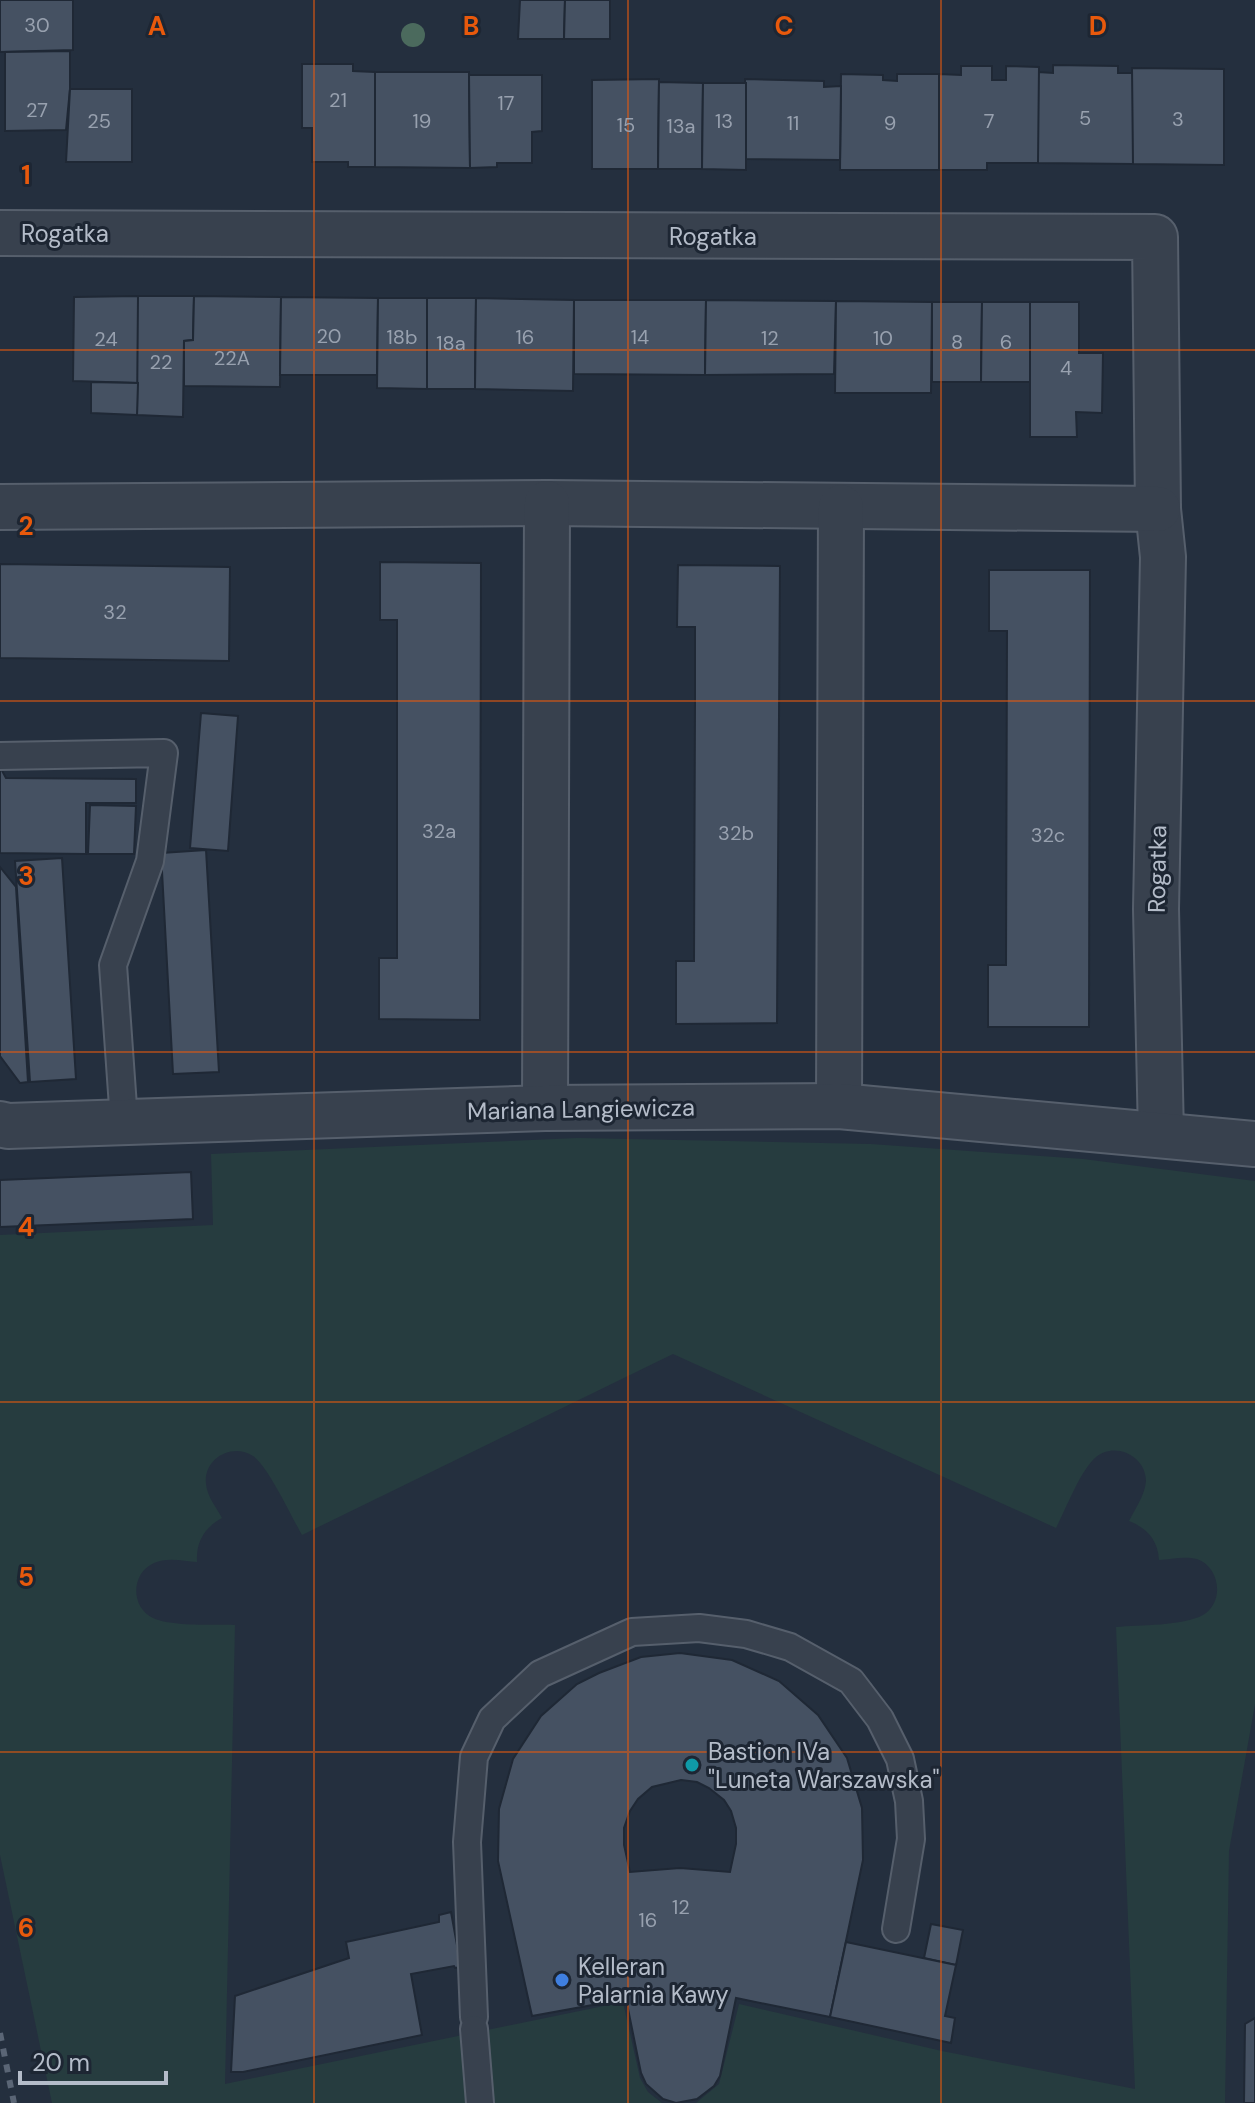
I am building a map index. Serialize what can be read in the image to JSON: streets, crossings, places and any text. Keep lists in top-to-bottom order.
{
  "streets": {
    "street": ["Rogatka", "Mariana Langiewicza"]
  },
  "crossings": [
    ["Rogatka", "Mariana Langiewicza"]
  ],
  "places": ["Bastion IVa \"Luneta Warszawska\"", "Kelleran Palarnia Kawy"],
  "house_numbers": [
    "30",
    "21",
    "17",
    "27",
    "5",
    "3",
    "25",
    "19",
    "13",
    "7",
    "11",
    "9",
    "15",
    "13a",
    "20",
    "18b",
    "16",
    "14",
    "12",
    "10",
    "24",
    "8",
    "6",
    "18a",
    "22A",
    "22",
    "4",
    "32",
    "32a",
    "32b",
    "32c",
    "12",
    "16"
  ],
  "scale_bar": "20 m",
  "grid": {
    "columns": [
      "A",
      "B",
      "C",
      "D"
    ],
    "rows": [
      "1",
      "2",
      "3",
      "4",
      "5",
      "6"
    ]
  }
}
